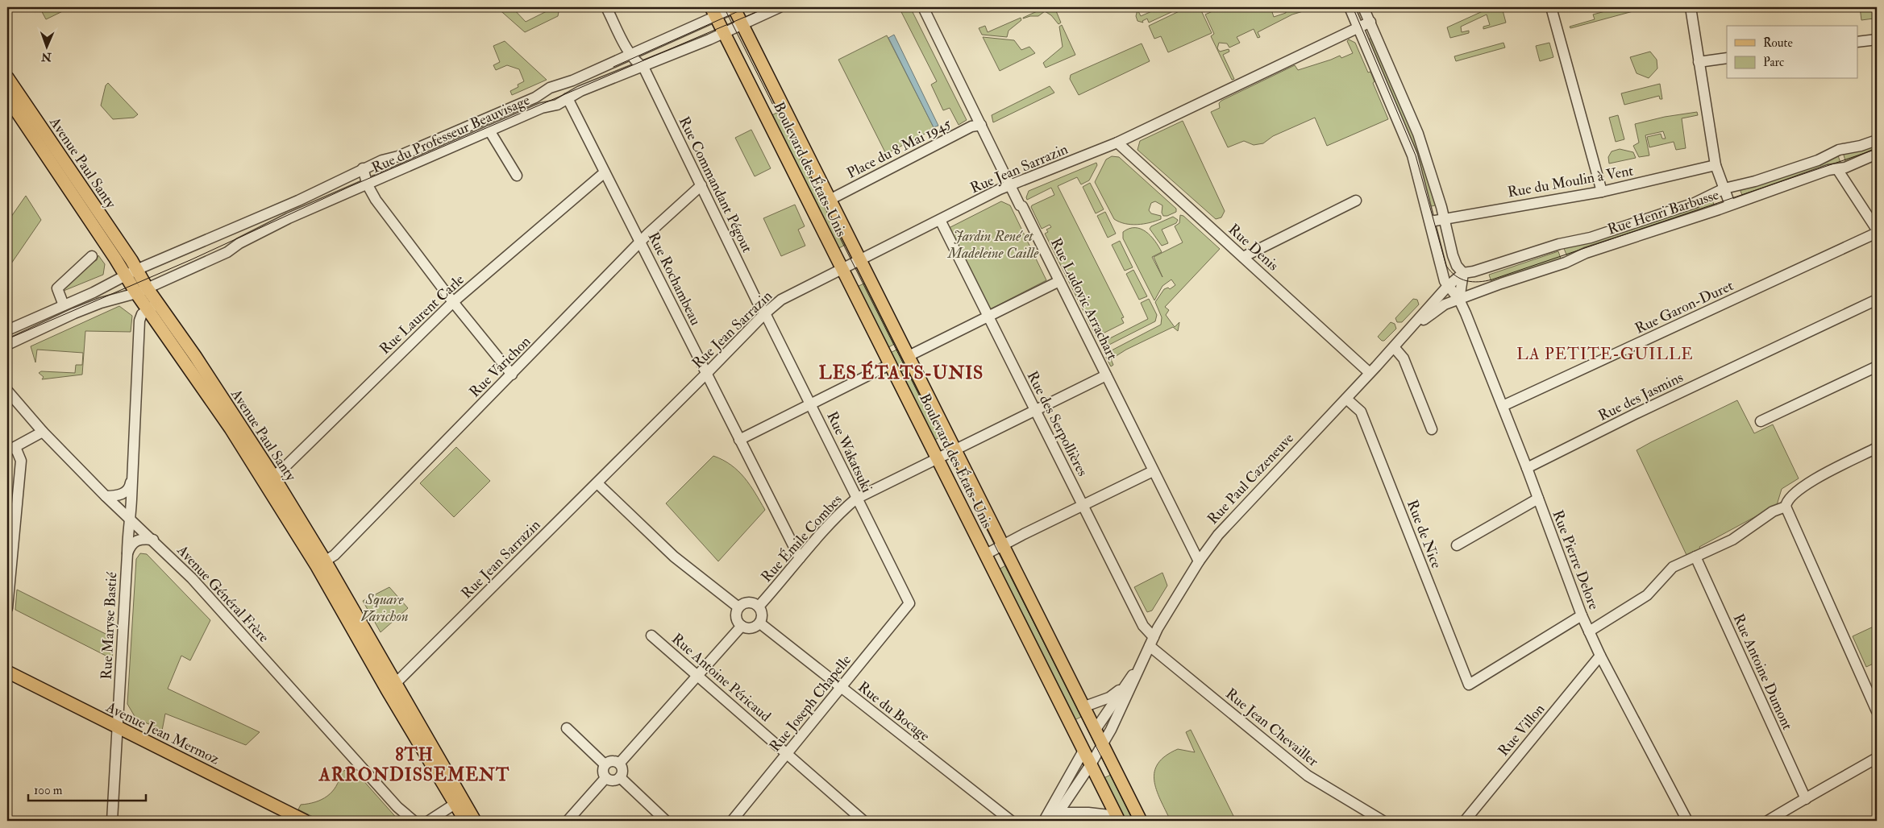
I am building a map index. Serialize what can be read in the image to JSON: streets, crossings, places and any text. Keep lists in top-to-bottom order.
{
  "streets": {
    "main road": [
      "Avenue Paul Santy",
      "Boulevard des États-Unis",
      "Rue Paul Cazeneuve",
      "Avenue Jean Mermoz"
    ],
    "street": [
      "Rue du Professeur Beauvisage",
      "Place du 8 Mai 1945",
      "Rue Jean Sarrazin",
      "Rue du Moulin à Vent",
      "Rue Commandant Pégout",
      "Rue Henri Barbusse",
      "Rue Denis",
      "Rue Rochambeau",
      "Rue Ludovic Arrachart",
      "Rue Garon-Duret",
      "Rue Laurent Carle",
      "Rue Varichon",
      "Rue des Jasmins",
      "Rue des Serpollières",
      "Rue Wakatsuki",
      "Rue de Nice",
      "Rue Émile Combes",
      "Rue Pierre Delore",
      "Avenue Général Frère",
      "Rue Maryse Bastié",
      "Rue Antoine Dumont",
      "Rue Antoine Péricaud",
      "Rue Joseph Chapelle",
      "Rue du Bocage",
      "Rue Jean Chevailler",
      "Rue Villon"
    ]
  },
  "crossings": [
    ["Rue du Professeur Beauvisage", "Avenue Paul Santy"],
    ["Rue du Professeur Beauvisage", "Boulevard des États-Unis"],
    ["Rue du Professeur Beauvisage", "Rue Commandant Pégout"],
    ["Rue du Professeur Beauvisage", "Rue Rochambeau"],
    ["Place du 8 Mai 1945", "Boulevard des États-Unis"],
    ["Place du 8 Mai 1945", "Rue Ludovic Arrachart"],
    ["Avenue Paul Santy", "Rue Jean Sarrazin"],
    ["Avenue Paul Santy", "Rue Laurent Carle"],
    ["Avenue Paul Santy", "Rue Varichon"],
    ["Avenue Paul Santy", "Rue Maryse Bastié"],
    ["Rue Jean Sarrazin", "Boulevard des États-Unis"],
    ["Rue Jean Sarrazin", "Rue Commandant Pégout"],
    ["Rue Jean Sarrazin", "Rue Denis"],
    ["Rue Jean Sarrazin", "Rue Rochambeau"],
    ["Rue Jean Sarrazin", "Rue Ludovic Arrachart"],
    ["Rue Jean Sarrazin", "Rue des Serpollières"],
    ["Rue Jean Sarrazin", "Rue Wakatsuki"],
    ["Boulevard des États-Unis", "Rue Paul Cazeneuve"],
    ["Boulevard des États-Unis", "Rue Émile Combes"],
    ["Rue Commandant Pégout", "Rue Varichon"],
    ["Rue Commandant Pégout", "Rue Wakatsuki"],
    ["Rue Henri Barbusse", "Rue Paul Cazeneuve"],
    ["Rue Henri Barbusse", "Rue Pierre Delore"],
    ["Rue Denis", "Rue Paul Cazeneuve"],
    ["Rue Rochambeau", "Rue Laurent Carle"],
    ["Rue Rochambeau", "Rue Varichon"],
    ["Rue Rochambeau", "Rue Émile Combes"],
    ["Rue Ludovic Arrachart", "Rue Paul Cazeneuve"],
    ["Rue Ludovic Arrachart", "Rue Émile Combes"],
    ["Rue Garon-Duret", "Rue Pierre Delore"],
    ["Rue des Jasmins", "Rue Pierre Delore"],
    ["Rue des Serpollières", "Rue Paul Cazeneuve"],
    ["Rue des Serpollières", "Rue Émile Combes"],
    ["Rue des Serpollières", "Rue Jean Chevailler"],
    ["Rue Wakatsuki", "Rue Émile Combes"],
    ["Rue Wakatsuki", "Rue Joseph Chapelle"],
    ["Rue Paul Cazeneuve", "Rue de Nice"],
    ["Rue Paul Cazeneuve", "Rue Pierre Delore"],
    ["Rue Paul Cazeneuve", "Rue Jean Chevailler"],
    ["Rue de Nice", "Rue Pierre Delore"],
    ["Rue Émile Combes", "Rue du Bocage"],
    ["Rue Pierre Delore", "Rue Villon"],
    ["Avenue Général Frère", "Rue Maryse Bastié"],
    ["Rue Maryse Bastié", "Avenue Jean Mermoz"],
    ["Rue Antoine Péricaud", "Rue Joseph Chapelle"],
    ["Rue Joseph Chapelle", "Rue du Bocage"]
  ],
  "districts": ["LA PETITE-GUILLE", "LES ÉTATS-UNIS", "8TH ARRONDISSEMENT"],
  "parks": ["Jardin René et Madeleine Caille", "Square Varichon"],
  "legend": ["Route", "Parc"],
  "scale_bar": "100 m",
  "north": "bottom"
}
